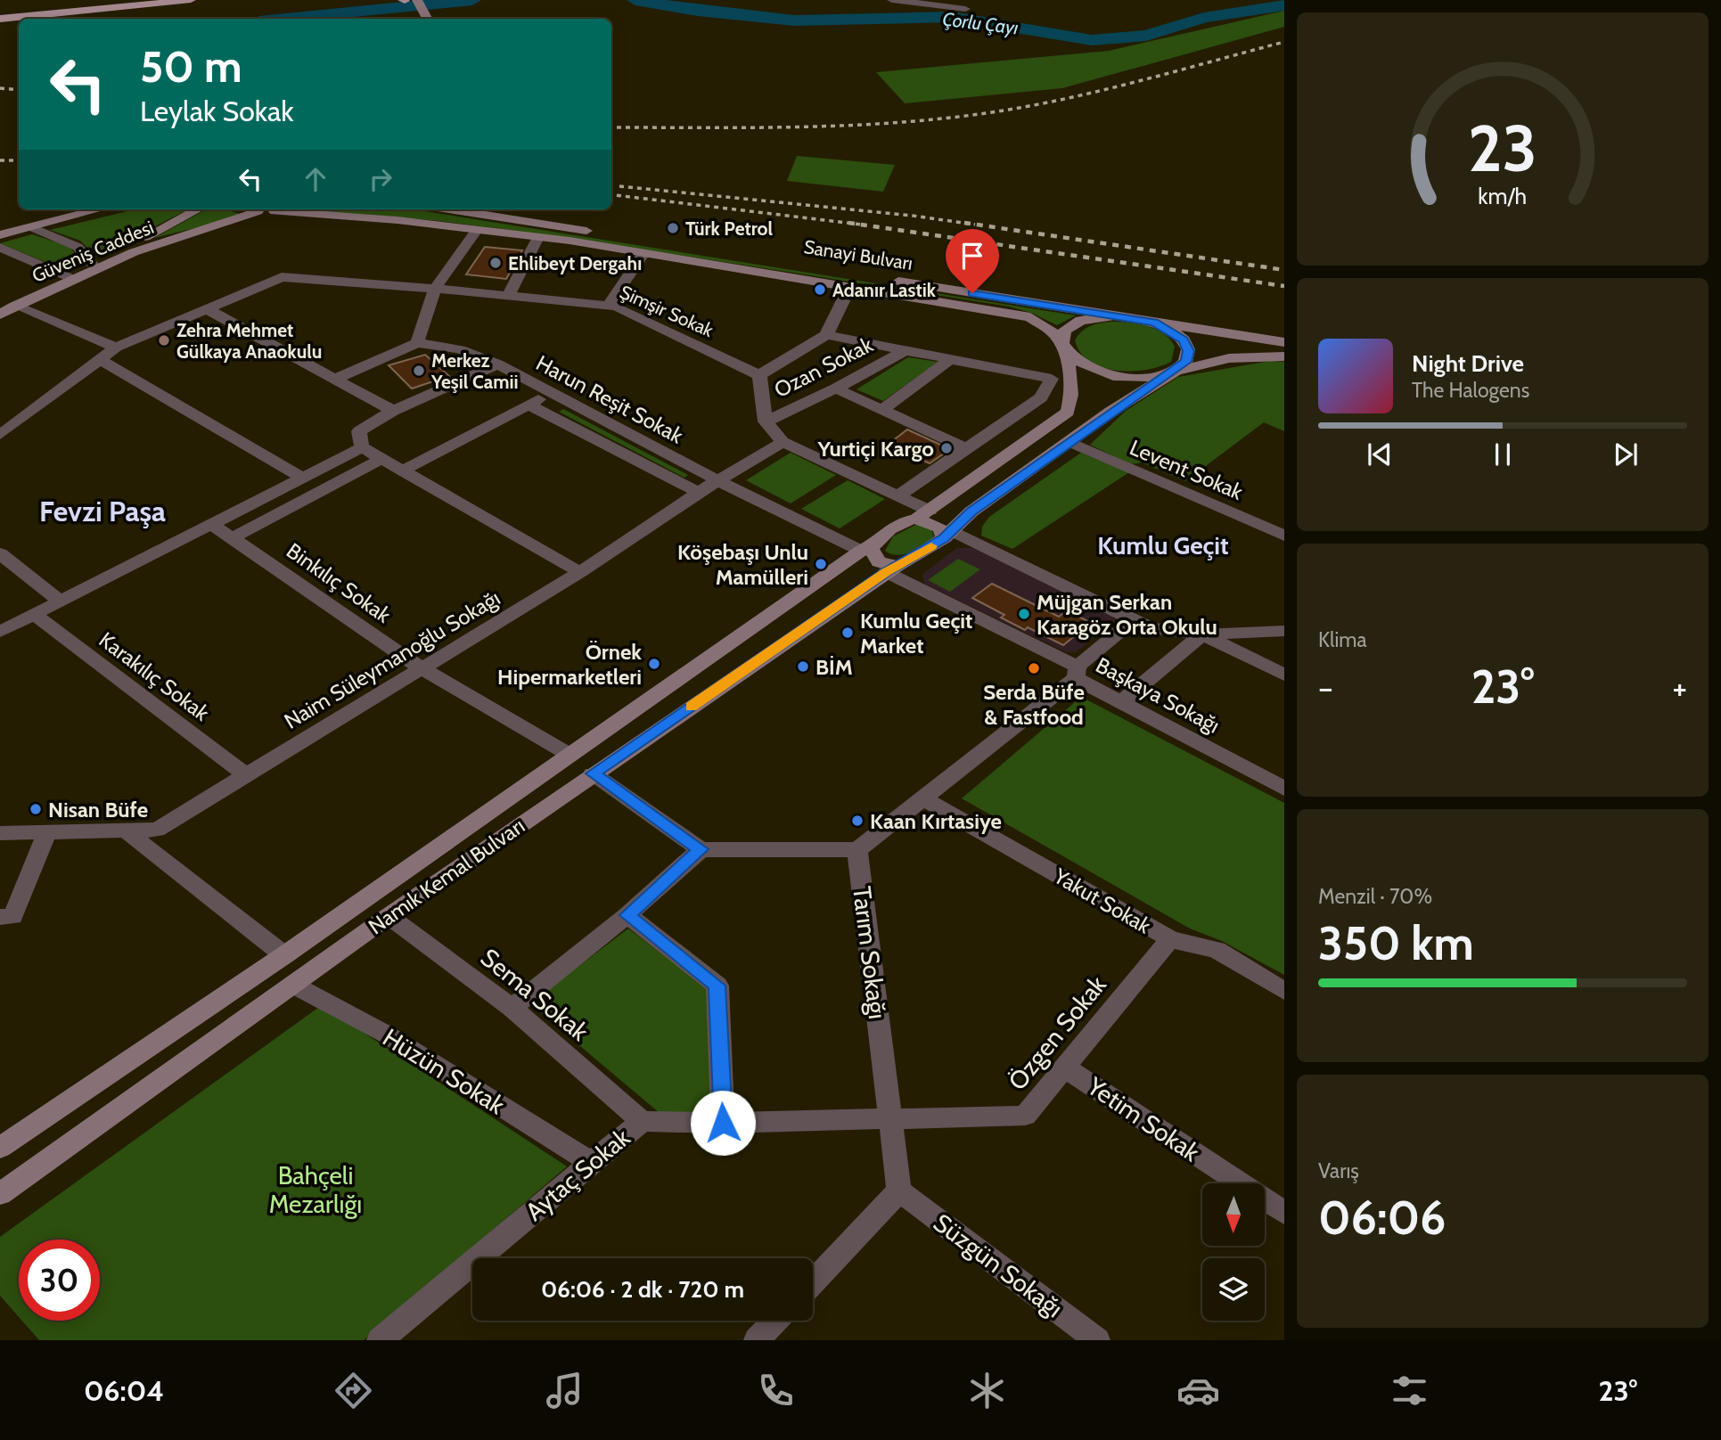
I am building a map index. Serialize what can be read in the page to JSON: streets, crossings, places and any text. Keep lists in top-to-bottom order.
{
  "streets": {
    "main road": ["Güveniş Caddesi", "Sanayi Bulvarı", "Namık Kemal Bulvarı"],
    "street": [
      "Şimşir Sokak",
      "Ozan Sokak",
      "Harun Reşit Sokak",
      "Levent Sokak",
      "Binkılıç Sokak",
      "Naim Süleymanoğlu Sokağı",
      "Karakılıç Sokak",
      "Başkaya Sokağı",
      "Yakut Sokak",
      "Tarım Sokağı",
      "Sema Sokak",
      "Özgen Sokak",
      "Hüzün Sokak",
      "Yetim Sokak",
      "Aytaç Sokak",
      "Süzgün Sokağı"
    ]
  },
  "crossings": [
    ["Sanayi Bulvarı", "Namık Kemal Bulvarı"],
    ["Harun Reşit Sokak", "Naim Süleymanoğlu Sokağı"],
    ["Harun Reşit Sokak", "Namık Kemal Bulvarı"],
    ["Levent Sokak", "Namık Kemal Bulvarı"],
    ["Binkılıç Sokak", "Naim Süleymanoğlu Sokağı"],
    ["Binkılıç Sokak", "Namık Kemal Bulvarı"],
    ["Naim Süleymanoğlu Sokağı", "Karakılıç Sokak"],
    ["Başkaya Sokağı", "Namık Kemal Bulvarı"],
    ["Namık Kemal Bulvarı", "Sema Sokak"],
    ["Namık Kemal Bulvarı", "Hüzün Sokak"],
    ["Yakut Sokak", "Özgen Sokak"],
    ["Tarım Sokağı", "Özgen Sokak"],
    ["Tarım Sokağı", "Aytaç Sokak"],
    ["Tarım Sokağı", "Süzgün Sokağı"],
    ["Sema Sokak", "Aytaç Sokak"],
    ["Özgen Sokak", "Yetim Sokak"],
    ["Özgen Sokak", "Aytaç Sokak"],
    ["Hüzün Sokak", "Aytaç Sokak"]
  ],
  "districts": ["Fevzi Paşa", "Kumlu Geçit"],
  "water": ["Çorlu Çayı"],
  "parks": ["Bahçeli Mezarlığı"],
  "places": [
    "Türk Petrol",
    "Ehlibeyt Dergahı",
    "Adanır Lastik",
    "Zehra Mehmet Gülkaya Anaokulu",
    "Merkez Yeşil Camii",
    "Yurtiçi Kargo",
    "Köşebaşı Unlu Mamülleri",
    "Müjgan Serkan Karagöz Orta Okulu",
    "Kumlu Geçit Market",
    "Örnek Hipermarketleri",
    "BİM",
    "Serda Büfe & Fastfood",
    "Nisan Büfe",
    "Kaan Kırtasiye"
  ],
  "north": "bottom",
  "page": {
    "turn": ["50 m", "Leylak Sokak"],
    "song": ["Night Drive", "The Halogens"],
    "tile": [
      "Klima",
      ["Menzil · 70%", "350 km"],
      ["Varış", "06:06"]
    ],
    "heat": ["−", "23°", "+"],
    "limit": "30",
    "trip": "06:06 · 2 dk · 720 m",
    "tabs": ["06:04", "23°"],
    "gauge": ["23", "km/h"]
  }
}
